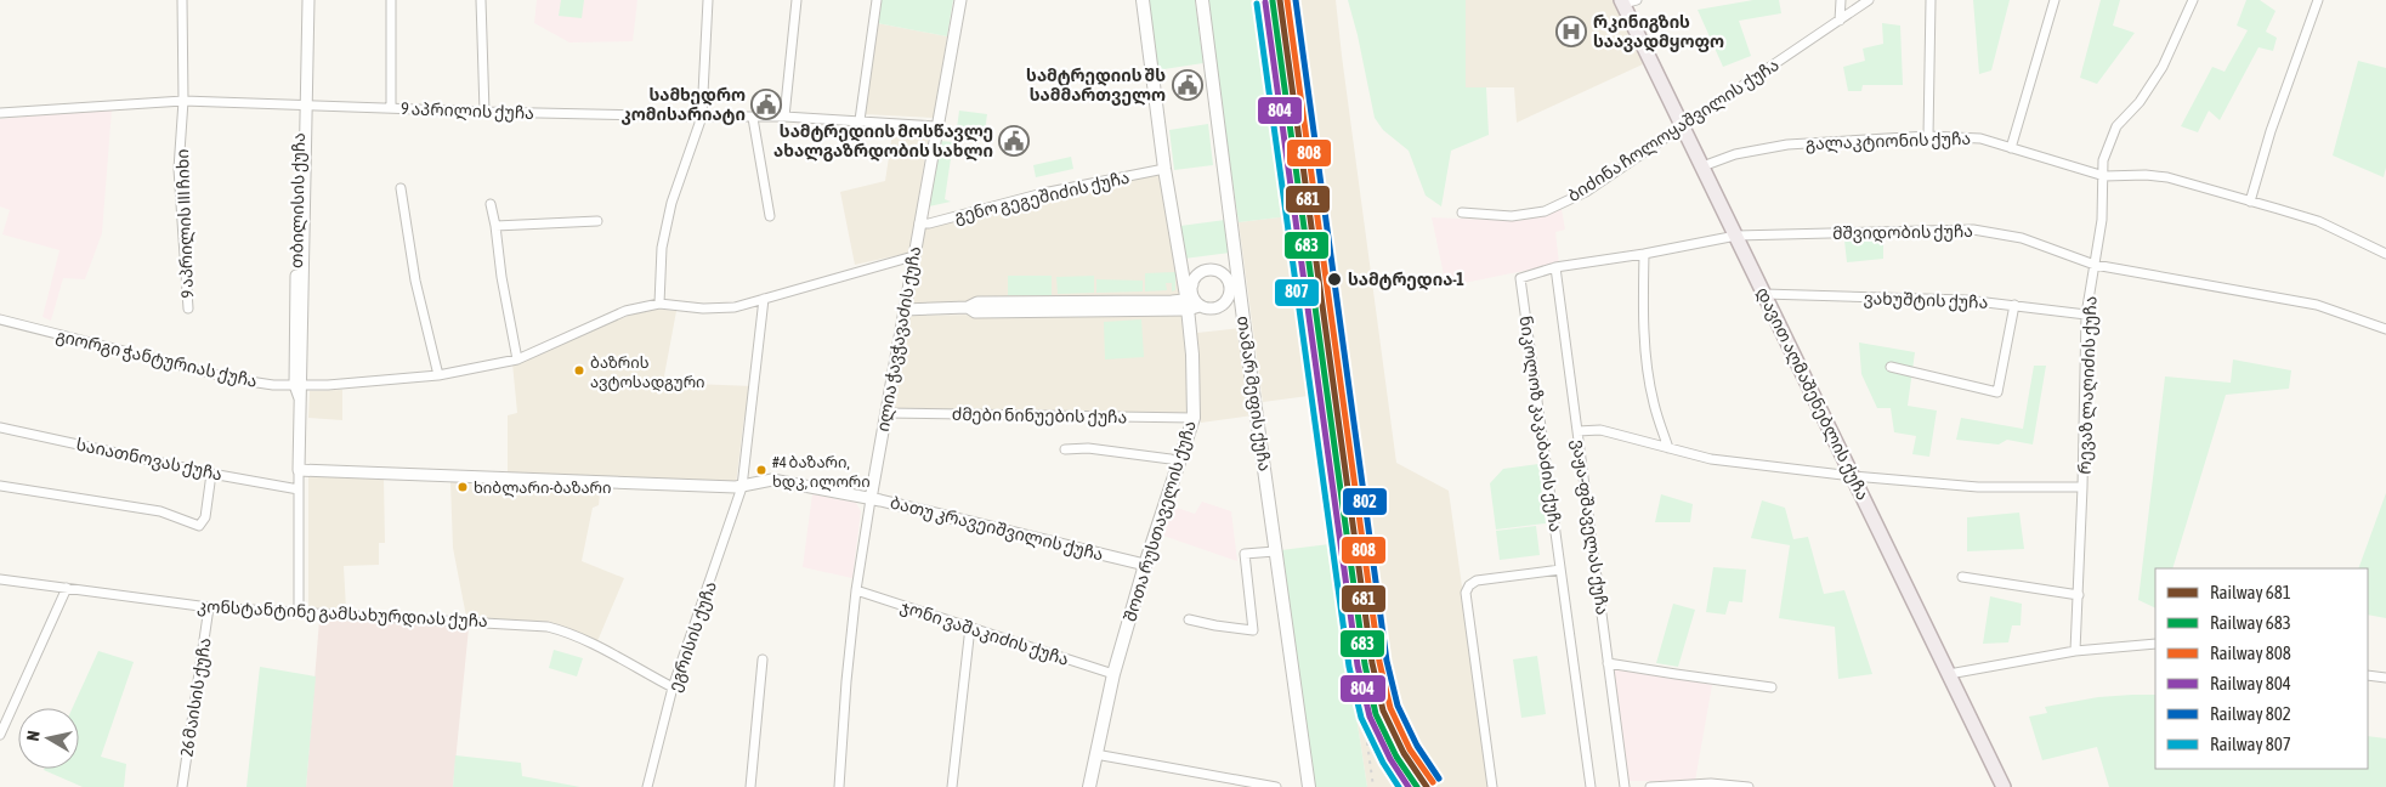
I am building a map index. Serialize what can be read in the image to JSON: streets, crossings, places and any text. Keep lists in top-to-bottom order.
{
  "streets": {
    "main road": ["თამარ მეფის ქუჩა", "დავით აღმაშენებლის ქუჩა", "შოთა რუსთაველის ქუჩა"],
    "street": [
      "9 აპრილის ქუჩა",
      "ბიძინა ჩოლოყაშვილის ქუჩა",
      "გალაკტიონის ქუჩა",
      "გენო გეგეშიძის ქუჩა",
      "თბილისის ქუჩა",
      "9 აპრილის III ჩიხი",
      "მშვიდობის ქუჩა",
      "ვახუშტის ქუჩა",
      "ილია ჭავჭავაძის ქუჩა",
      "გიორგი ჭანტურიას ქუჩა",
      "რევაზ ლაღიძის ქუჩა",
      "ძმები ნინუების ქუჩა",
      "ნიკოლოზ კაკაბაძის ქუჩა",
      "საიათნოვას ქუჩა",
      "ვაჟა-ფშაველას ქუჩა",
      "ბათუ კრავეიშვილის ქუჩა",
      "კონსტანტინე გამსახურდიას ქუჩა",
      "ჯონი ვაშაკიძის ქუჩა",
      "ეგრისის ქუჩა",
      "26 მაისის ქუჩა"
    ]
  },
  "crossings": [
    ["9 აპრილის ქუჩა", "თბილისის ქუჩა"],
    ["9 აპრილის ქუჩა", "9 აპრილის III ჩიხი"],
    ["9 აპრილის ქუჩა", "ილია ჭავჭავაძის ქუჩა"],
    ["ბიძინა ჩოლოყაშვილის ქუჩა", "დავით აღმაშენებლის ქუჩა"],
    ["გალაკტიონის ქუჩა", "რევაზ ლაღიძის ქუჩა"],
    ["გალაკტიონის ქუჩა", "დავით აღმაშენებლის ქუჩა"],
    ["გენო გეგეშიძის ქუჩა", "ილია ჭავჭავაძის ქუჩა"],
    ["გენო გეგეშიძის ქუჩა", "შოთა რუსთაველის ქუჩა"],
    ["თბილისის ქუჩა", "გიორგი ჭანტურიას ქუჩა"],
    ["თბილისის ქუჩა", "საიათნოვას ქუჩა"],
    ["თბილისის ქუჩა", "ბათუ კრავეიშვილის ქუჩა"],
    ["თბილისის ქუჩა", "კონსტანტინე გამსახურდიას ქუჩა"],
    ["მშვიდობის ქუჩა", "რევაზ ლაღიძის ქუჩა"],
    ["მშვიდობის ქუჩა", "დავით აღმაშენებლის ქუჩა"],
    ["მშვიდობის ქუჩა", "ნიკოლოზ კაკაბაძის ქუჩა"],
    ["მშვიდობის ქუჩა", "ვაჟა-ფშაველას ქუჩა"],
    ["ვახუშტის ქუჩა", "რევაზ ლაღიძის ქუჩა"],
    ["ვახუშტის ქუჩა", "დავით აღმაშენებლის ქუჩა"],
    ["ილია ჭავჭავაძის ქუჩა", "გიორგი ჭანტურიას ქუჩა"],
    ["ილია ჭავჭავაძის ქუჩა", "ძმები ნინუების ქუჩა"],
    ["ილია ჭავჭავაძის ქუჩა", "ბათუ კრავეიშვილის ქუჩა"],
    ["ილია ჭავჭავაძის ქუჩა", "ჯონი ვაშაკიძის ქუჩა"],
    ["გიორგი ჭანტურიას ქუჩა", "ეგრისის ქუჩა"],
    ["ძმები ნინუების ქუჩა", "შოთა რუსთაველის ქუჩა"],
    ["შოთა რუსთაველის ქუჩა", "ბათუ კრავეიშვილის ქუჩა"],
    ["შოთა რუსთაველის ქუჩა", "ჯონი ვაშაკიძის ქუჩა"],
    ["ბათუ კრავეიშვილის ქუჩა", "ეგრისის ქუჩა"],
    ["კონსტანტინე გამსახურდიას ქუჩა", "ეგრისის ქუჩა"],
    ["კონსტანტინე გამსახურდიას ქუჩა", "26 მაისის ქუჩა"]
  ],
  "places": {
    "hospital": ["რკინიგზის საავადმყოფო"],
    "public building": ["სამტრედიის შს სამმართველო", "სამხედრო კომისარიატი", "სამტრედიის მოსწავლე ახალგაზრდობის სახლი"],
    "other": [
      "სამტრედია-1",
      "ბაზრის ავტოსადგური",
      "#4 ბაზარი, ხდკ, ილორი",
      "ხიბლარი-ბაზარი"
    ]
  },
  "lines": [
    "rail line 681",
    "rail line 808",
    "rail line 802",
    "rail line 683",
    "rail line 804",
    "rail line 807"
  ],
  "legend": [
    "Railway 681",
    "Railway 683",
    "Railway 808",
    "Railway 804",
    "Railway 802",
    "Railway 807"
  ],
  "north": "left"
}
